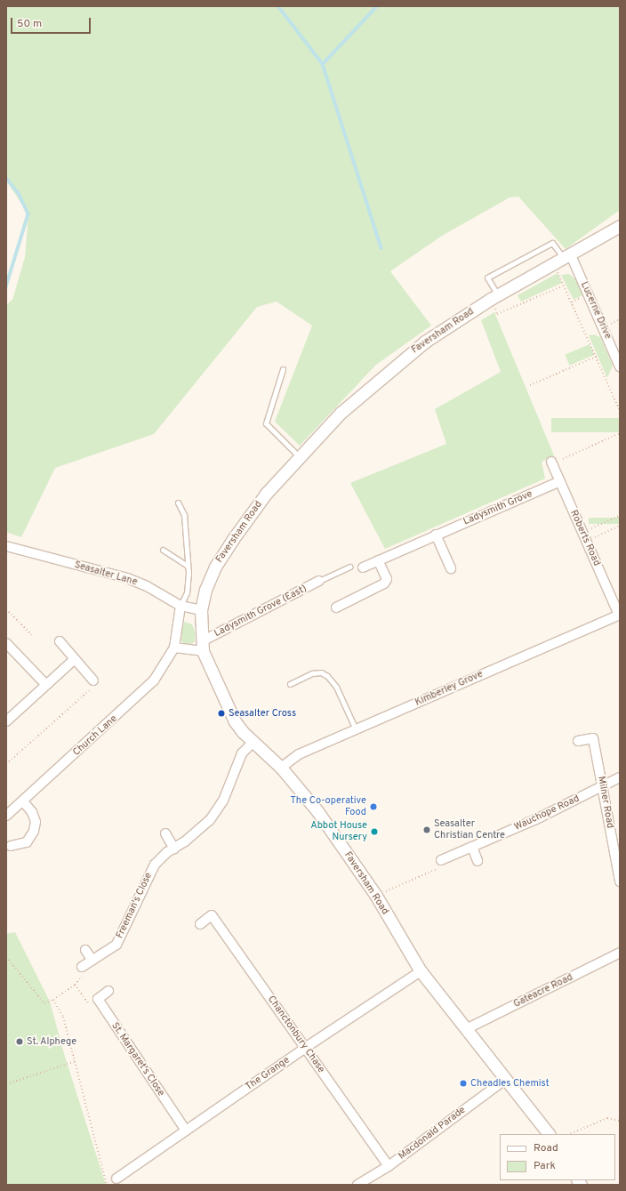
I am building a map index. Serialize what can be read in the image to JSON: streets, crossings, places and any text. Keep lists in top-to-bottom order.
{
  "streets": {
    "street": [
      "Lucerne Drive",
      "Faversham Road",
      "Ladysmith Grove",
      "Roberts Road",
      "Seasalter Lane",
      "Ladysmith Grove (East)",
      "Kimberley Grove",
      "Church Lane",
      "Milner Road",
      "Wauchope Road",
      "Freeman's Close",
      "Gateacre Road",
      "Chanctonbury Chase",
      "St. Margaret's Close",
      "The Grange",
      "Macdonald Parade"
    ]
  },
  "crossings": [
    ["Lucerne Drive", "Faversham Road"],
    ["Faversham Road", "Seasalter Lane"],
    ["Faversham Road", "Ladysmith Grove (East)"],
    ["Faversham Road", "Kimberley Grove"],
    ["Faversham Road", "Freeman's Close"],
    ["Faversham Road", "Gateacre Road"],
    ["Faversham Road", "The Grange"],
    ["Faversham Road", "Macdonald Parade"],
    ["Ladysmith Grove", "Roberts Road"],
    ["Roberts Road", "Kimberley Grove"],
    ["Seasalter Lane", "Church Lane"],
    ["Milner Road", "Wauchope Road"],
    ["Chanctonbury Chase", "The Grange"],
    ["Chanctonbury Chase", "Macdonald Parade"],
    ["St. Margaret's Close", "The Grange"]
  ],
  "places": [
    "Seasalter Cross",
    "The Co-operative Food",
    "Seasalter Christian Centre",
    "Abbot House Nursery",
    "St. Alphege",
    "Cheadles Chemist"
  ],
  "legend": ["Road", "Park"],
  "scale_bar": "50 m"
}
